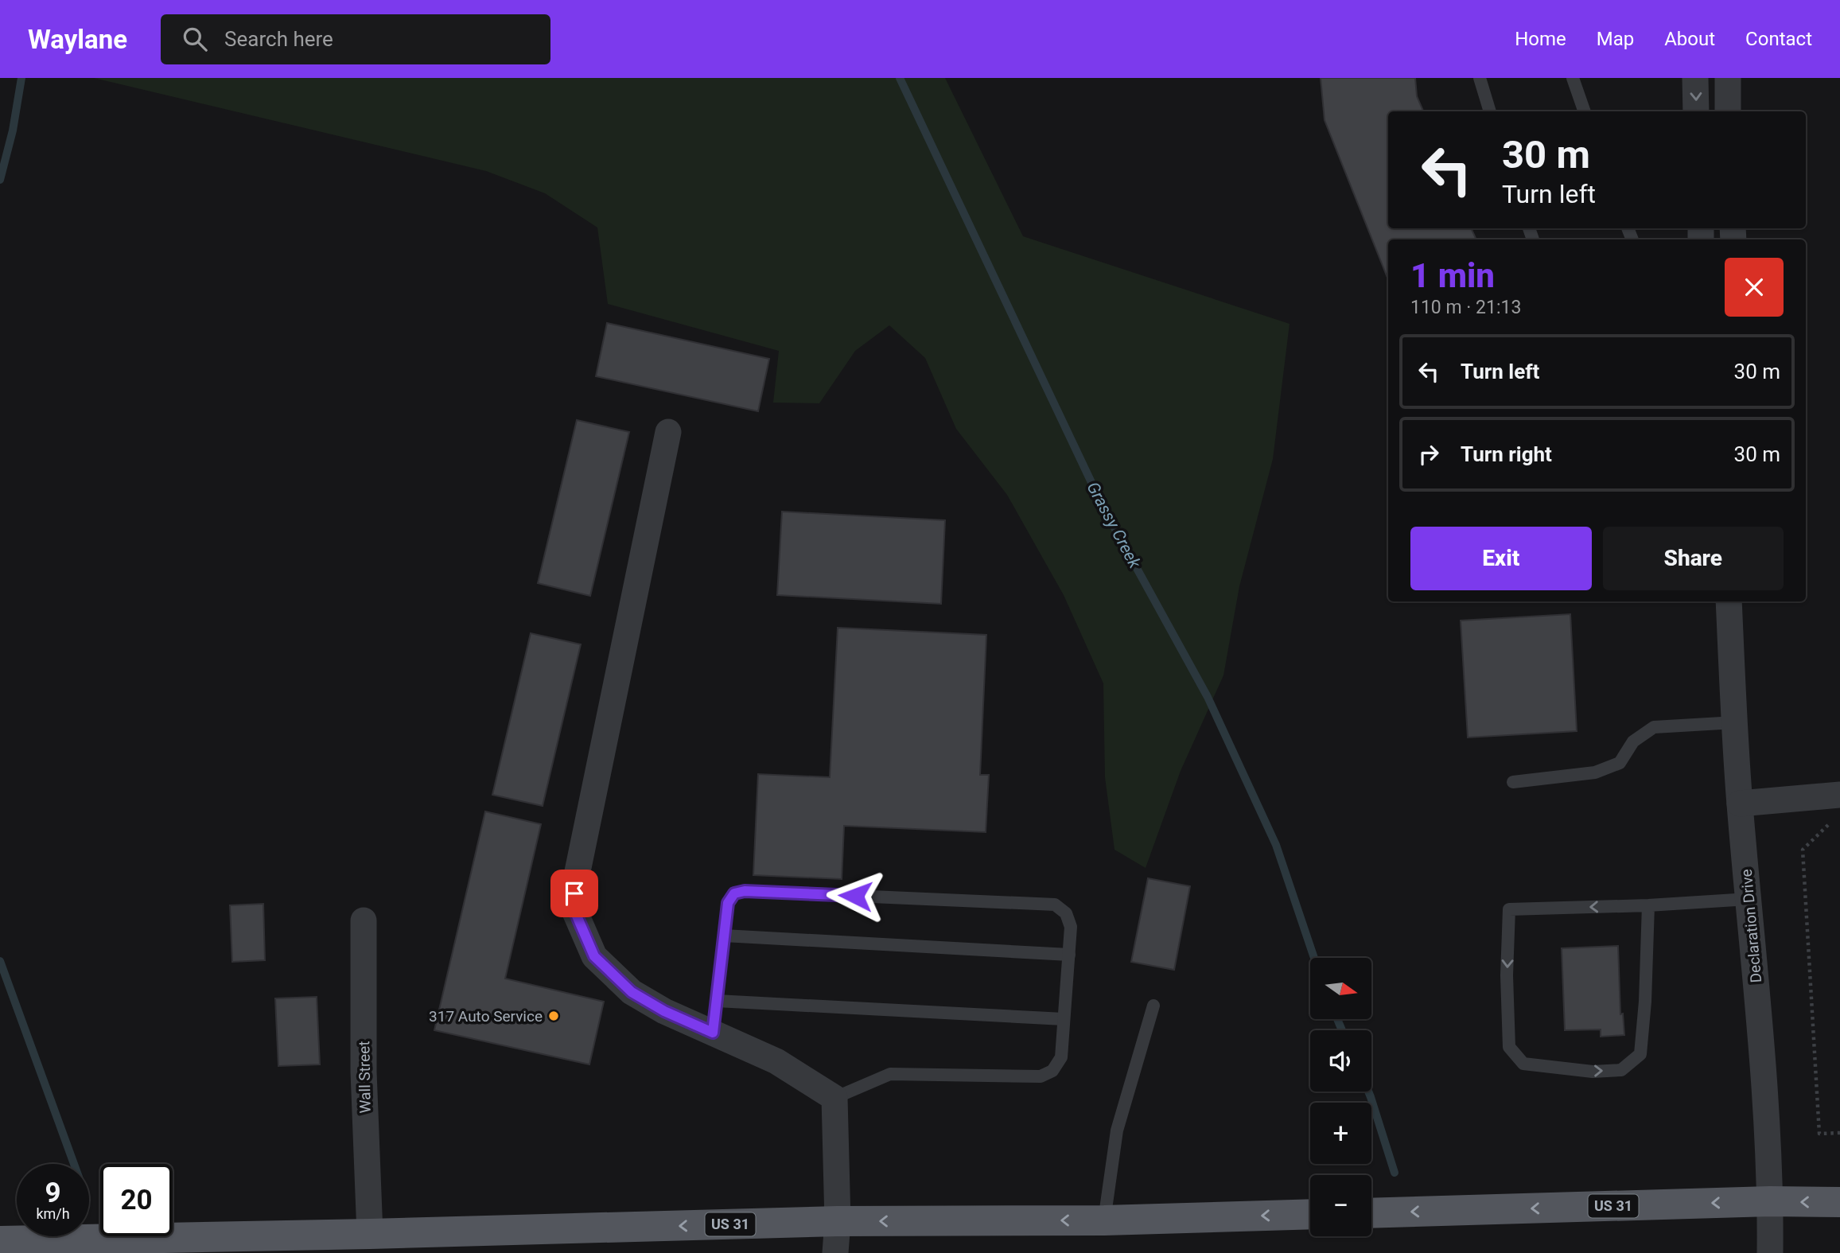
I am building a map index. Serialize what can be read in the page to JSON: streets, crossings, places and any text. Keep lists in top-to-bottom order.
{
  "streets": {
    "main road": ["US 31"],
    "street": ["Declaration Drive", "Wall Street"]
  },
  "crossings": [
    ["Declaration Drive", "US 31"],
    ["Wall Street", "US 31"]
  ],
  "water": ["Grassy Creek"],
  "places": ["317 Auto Service"],
  "north": "right",
  "page": {
    "header": "Waylane",
    "search": "Search here",
    "nav": [
      "Home",
      "Map",
      "About",
      "Contact"
    ],
    "turn": ["30 m", "Turn left"],
    "heading": ["1 min", "110 m · 21:13"],
    "list": [
      {
        "name": "Turn left",
        "value": "30 m"
      },
      {
        "name": "Turn right",
        "value": "30 m"
      }
    ],
    "buttons": ["Exit", "Share"],
    "map_buttons": ["+", "−"],
    "speed": "9 km/h",
    "limit": "20"
  }
}
